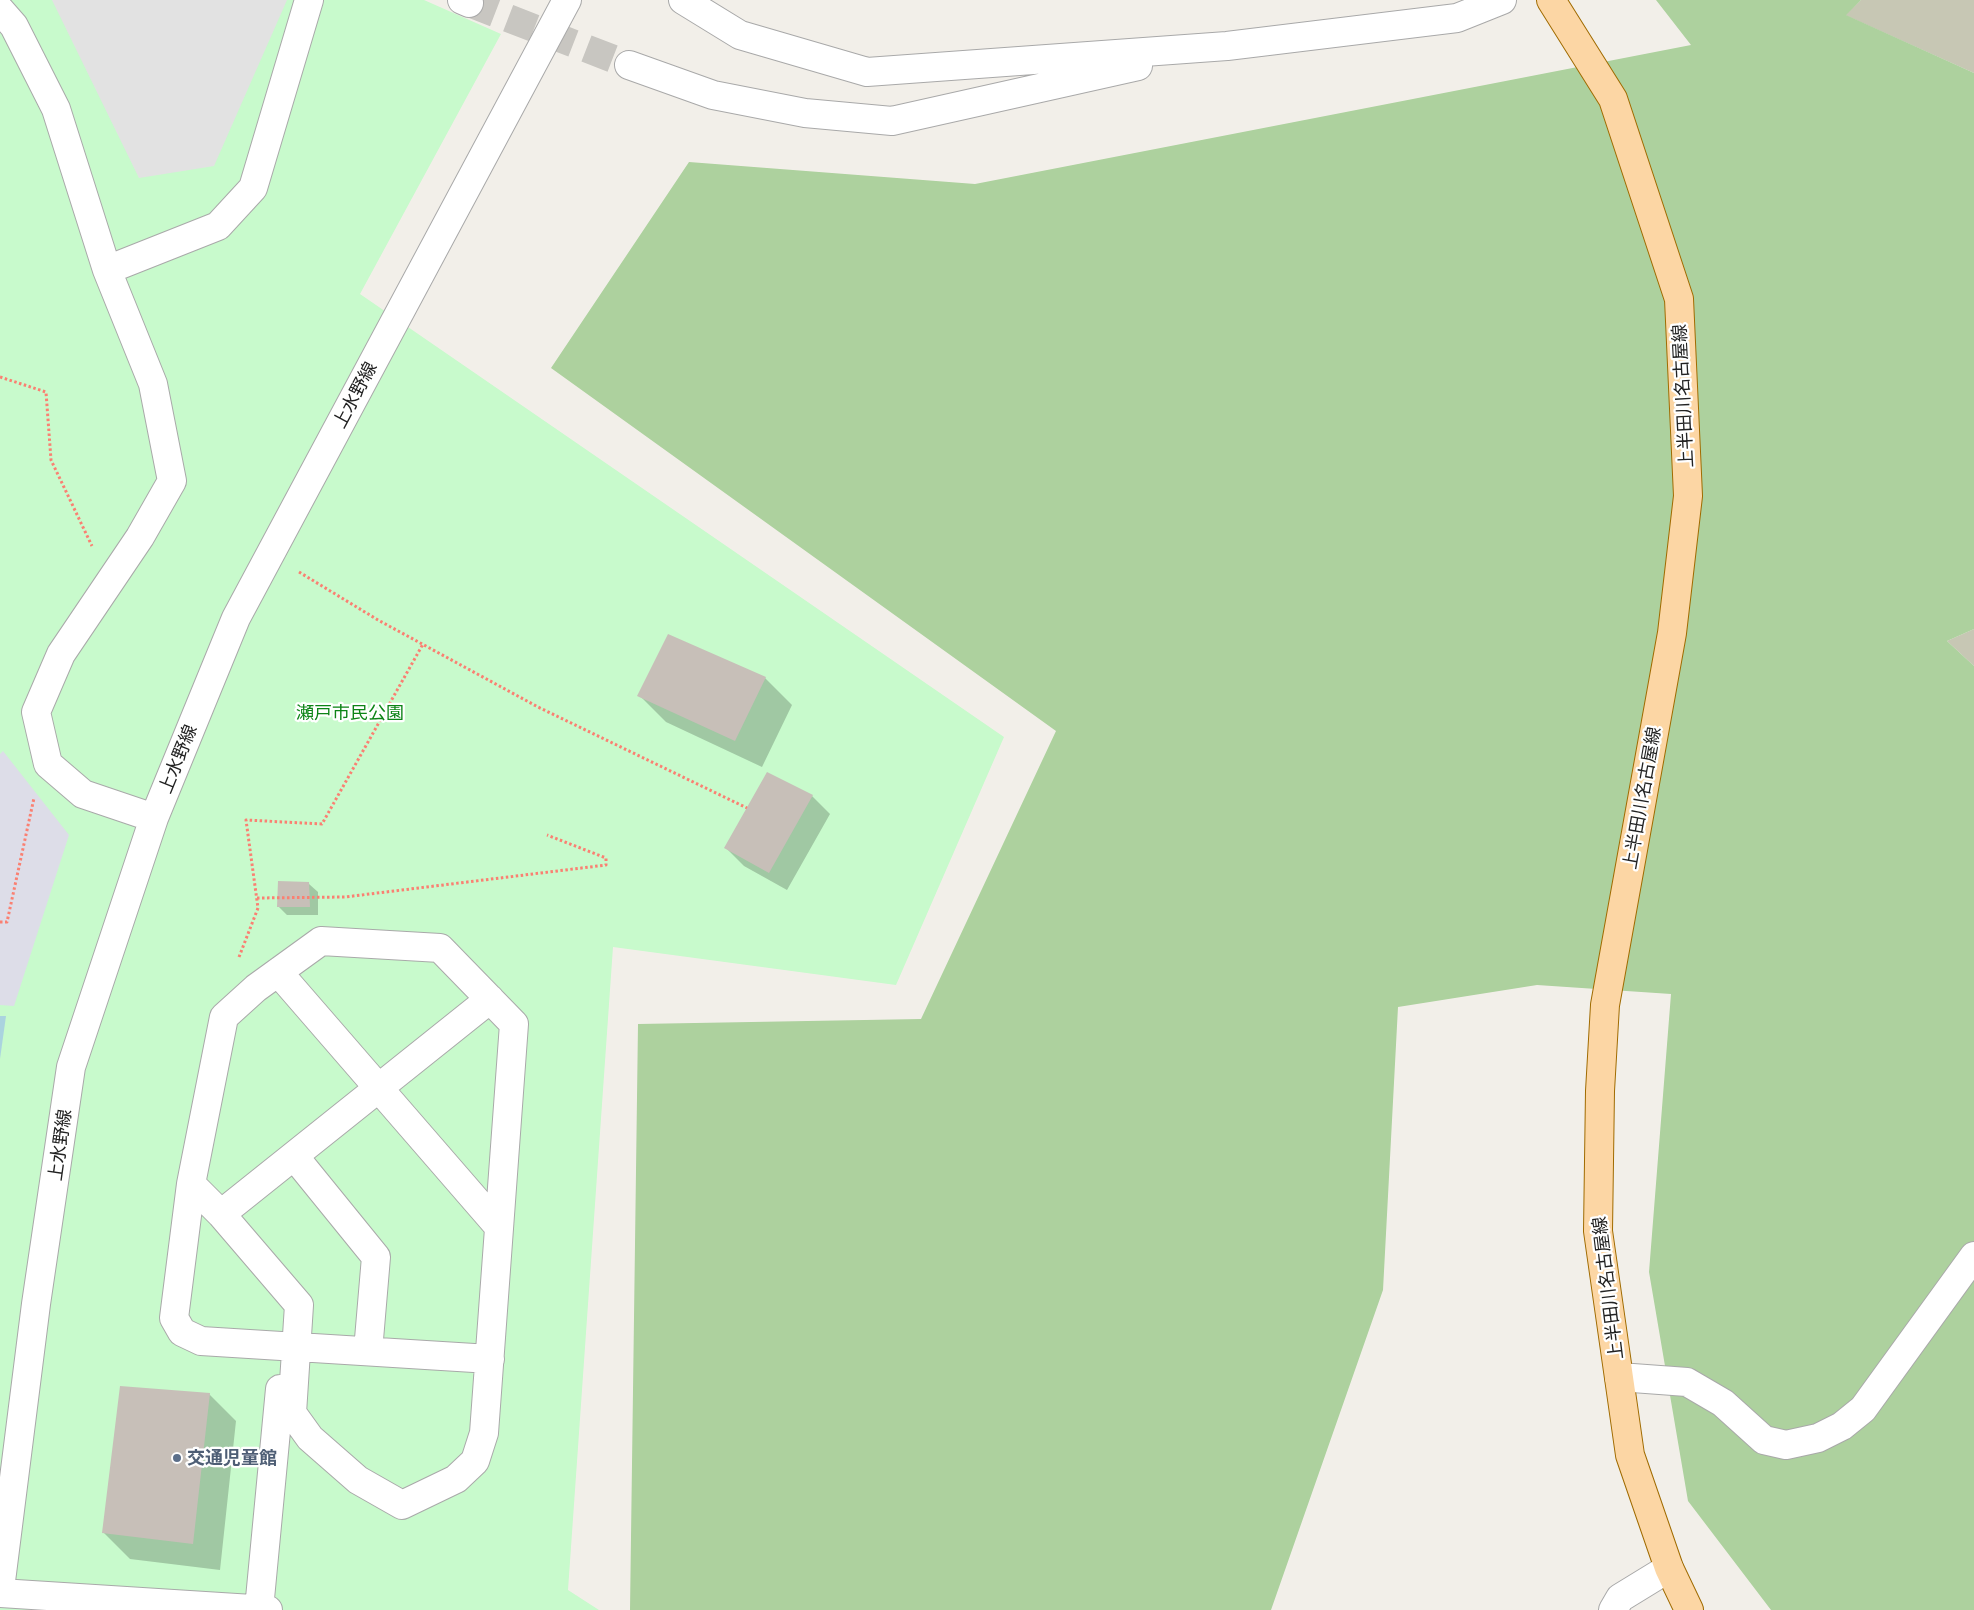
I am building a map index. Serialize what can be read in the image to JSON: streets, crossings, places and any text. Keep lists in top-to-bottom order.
{
  "streets": {
    "main road": ["上半田川名古屋線"],
    "street": ["上水野線"]
  },
  "parks": ["瀬戸市民公園"],
  "places": ["交通児童館"]
}
